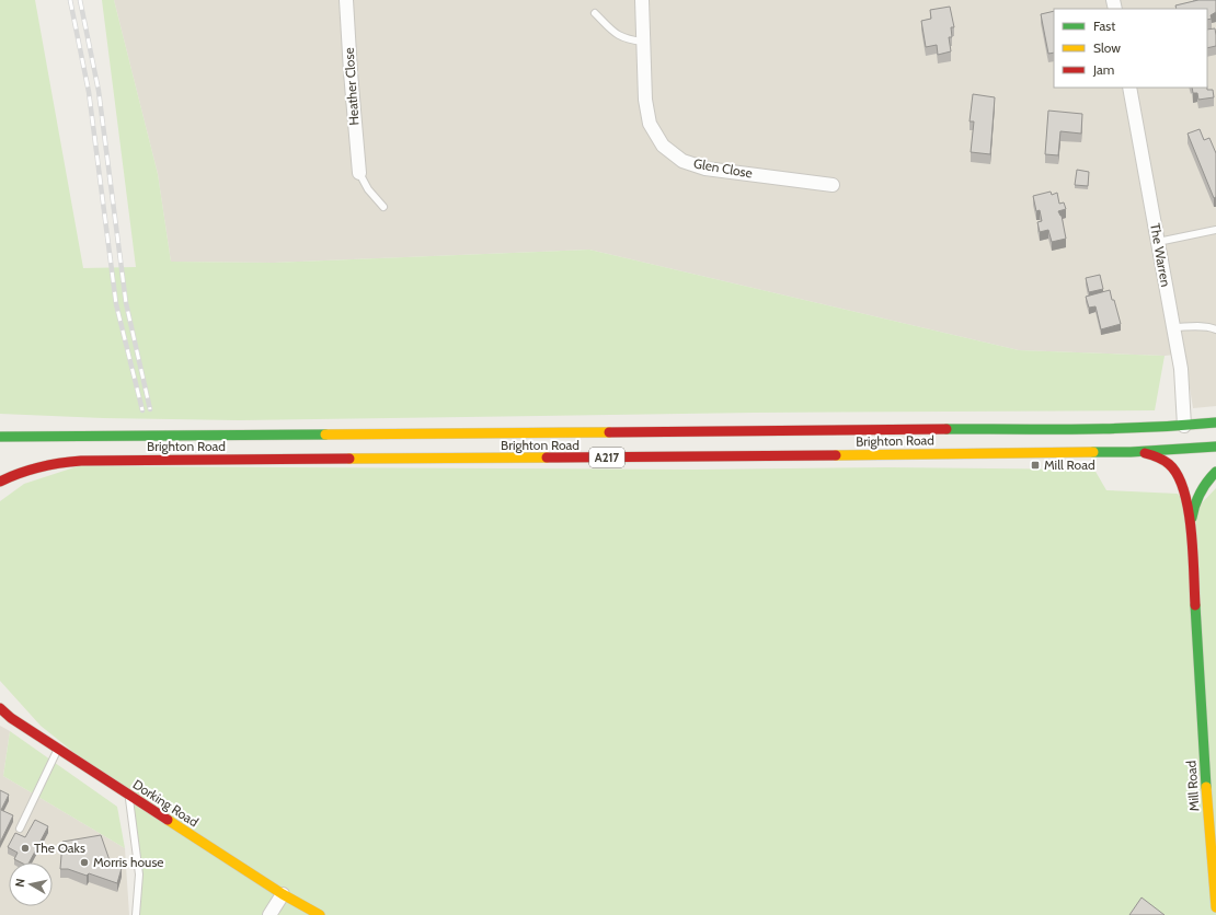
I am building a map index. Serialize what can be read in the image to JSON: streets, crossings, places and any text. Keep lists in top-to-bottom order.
{
  "streets": {
    "main road": [
      "Brighton Road",
      "A217",
      "Mill Road",
      "Dorking Road"
    ],
    "street": ["Heather Close", "Glen Close", "The Warren"]
  },
  "crossings": [
    ["The Warren", "Brighton Road"],
    ["Brighton Road", "Mill Road"]
  ],
  "places": {
    "transit": ["Mill Road"],
    "other": ["The Oaks", "Morris house"]
  },
  "legend": ["Fast", "Slow", "Jam"],
  "north": "left"
}
